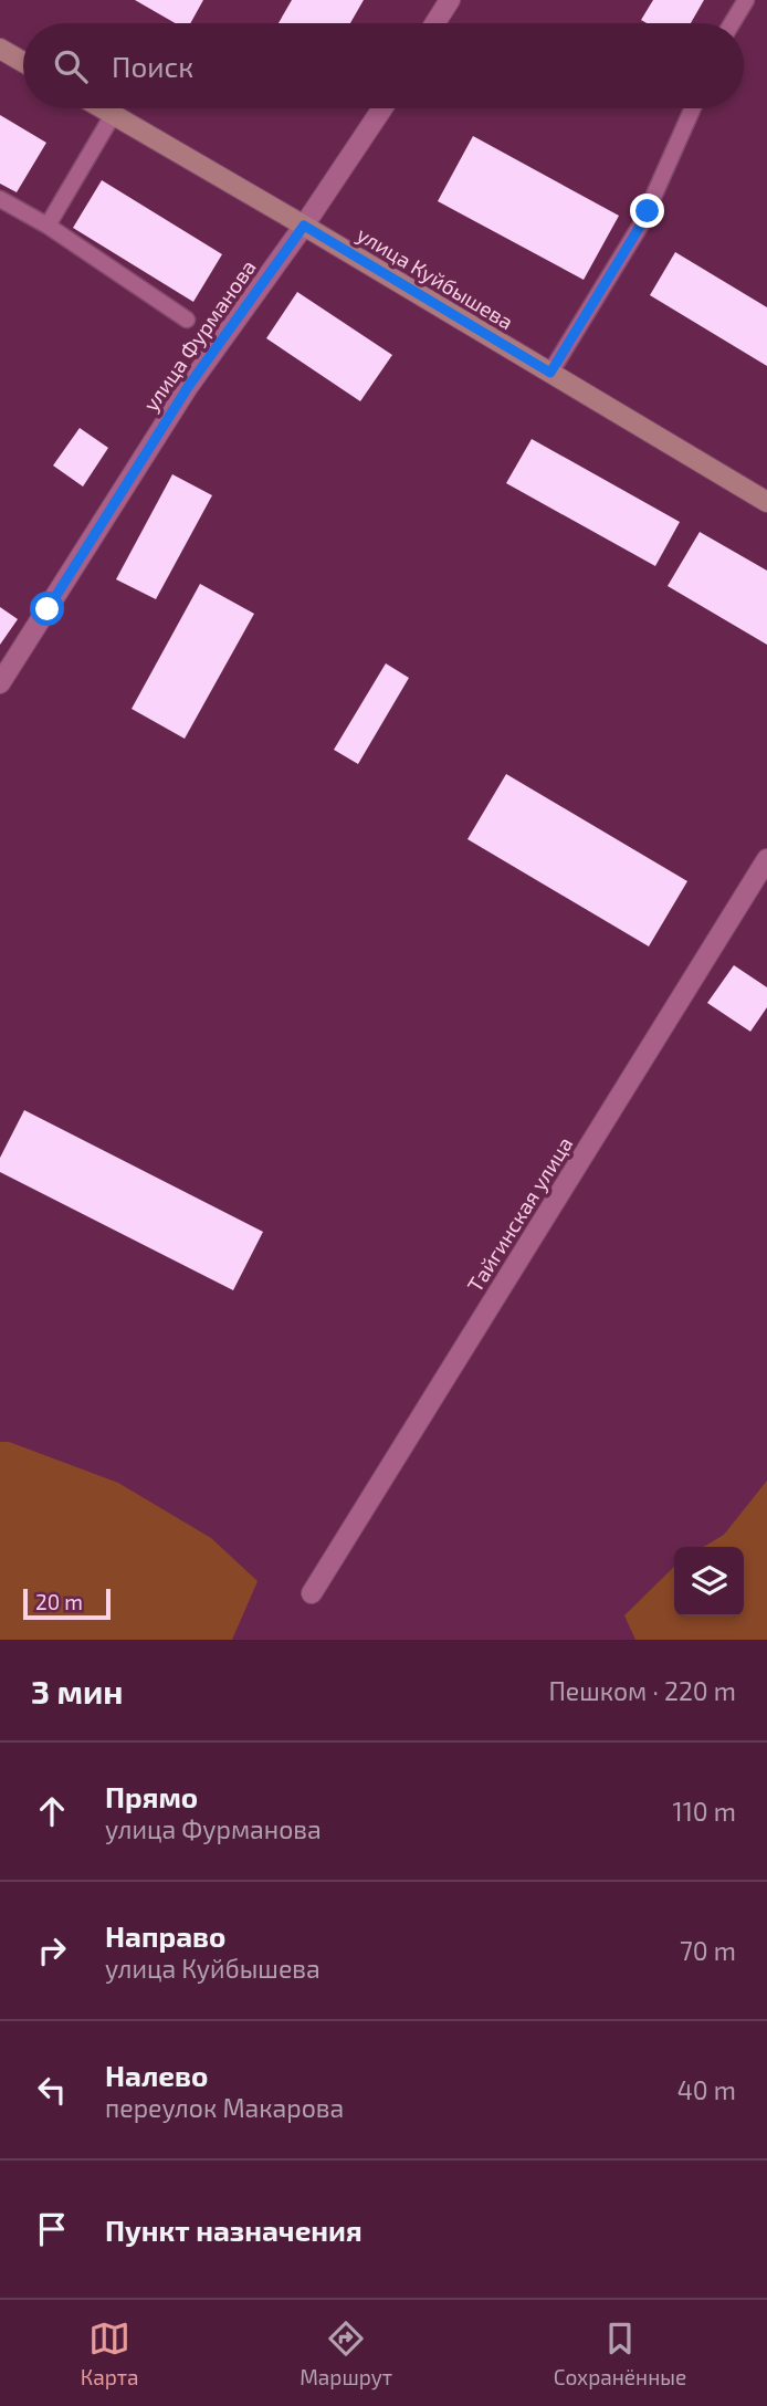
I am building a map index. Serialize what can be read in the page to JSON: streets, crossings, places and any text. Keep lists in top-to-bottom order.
{
  "streets": {
    "street": ["улица Куйбышева", "улица Фурманова", "Тайгинская улица"]
  },
  "crossings": [
    ["улица Куйбышева", "улица Фурманова"]
  ],
  "scale_bar": "20 m",
  "page": {
    "search": "Поиск",
    "scale": "20 m",
    "heading": ["3 мин", "Пешком · 220 m"],
    "list": [
      ["Прямо", "улица Фурманова", "110 m"],
      ["Направо", "улица Куйбышева", "70 m"],
      ["Налево", "переулок Макарова", "40 m"],
      "Пункт назначения"
    ],
    "nav": ["Карта", "Маршрут", "Сохранённые"]
  }
}
